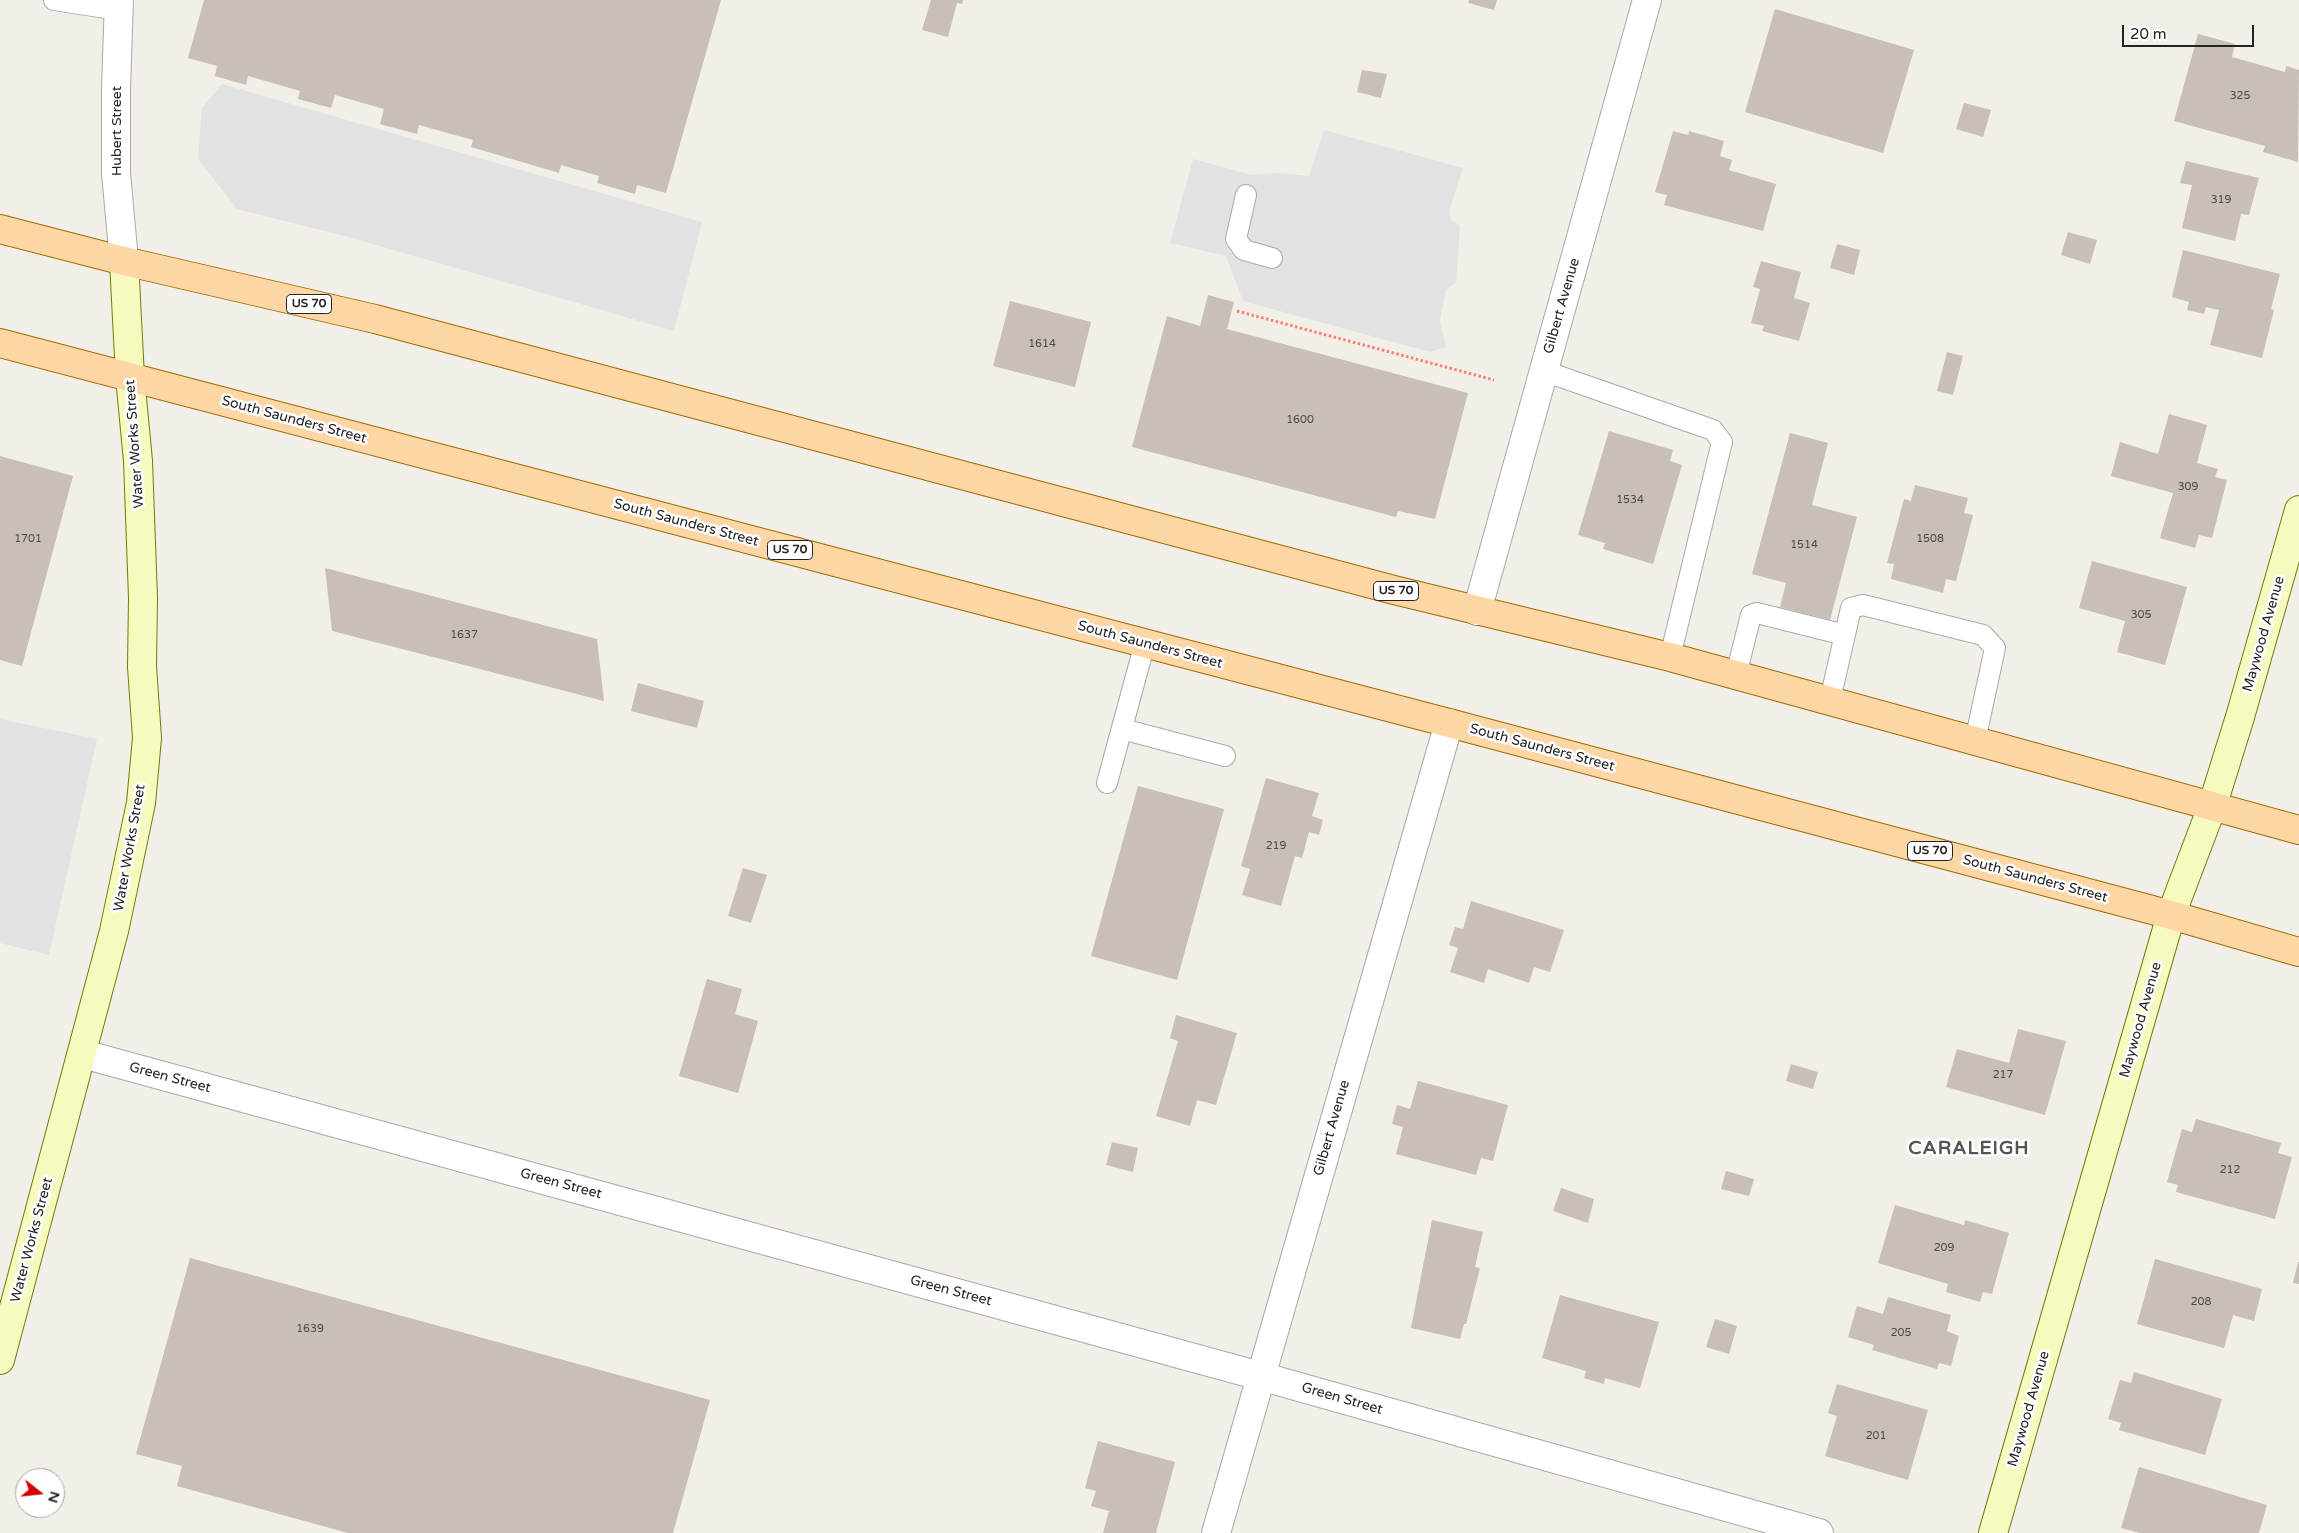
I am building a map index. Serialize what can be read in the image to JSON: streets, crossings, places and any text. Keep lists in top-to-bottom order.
{
  "streets": {
    "main road": ["US 70", "South Saunders Street"],
    "street": [
      "Hubert Street",
      "Gilbert Avenue",
      "Water Works Street",
      "Maywood Avenue",
      "Green Street"
    ]
  },
  "crossings": [
    ["Hubert Street", "US 70"],
    ["Hubert Street", "Water Works Street"],
    ["US 70", "Gilbert Avenue"],
    ["US 70", "Water Works Street"],
    ["US 70", "Maywood Avenue"],
    ["Gilbert Avenue", "South Saunders Street"],
    ["Gilbert Avenue", "Green Street"],
    ["South Saunders Street", "Water Works Street"],
    ["South Saunders Street", "Maywood Avenue"],
    ["Water Works Street", "Green Street"]
  ],
  "districts": ["CARALEIGH"],
  "house_numbers": [
    "325",
    "319",
    "1614",
    "1600",
    "309",
    "1534",
    "1701",
    "1508",
    "1514",
    "305",
    "1637",
    "219",
    "217",
    "212",
    "209",
    "208",
    "1639",
    "205",
    "201"
  ],
  "scale_bar": "20 m",
  "north": "right"
}
